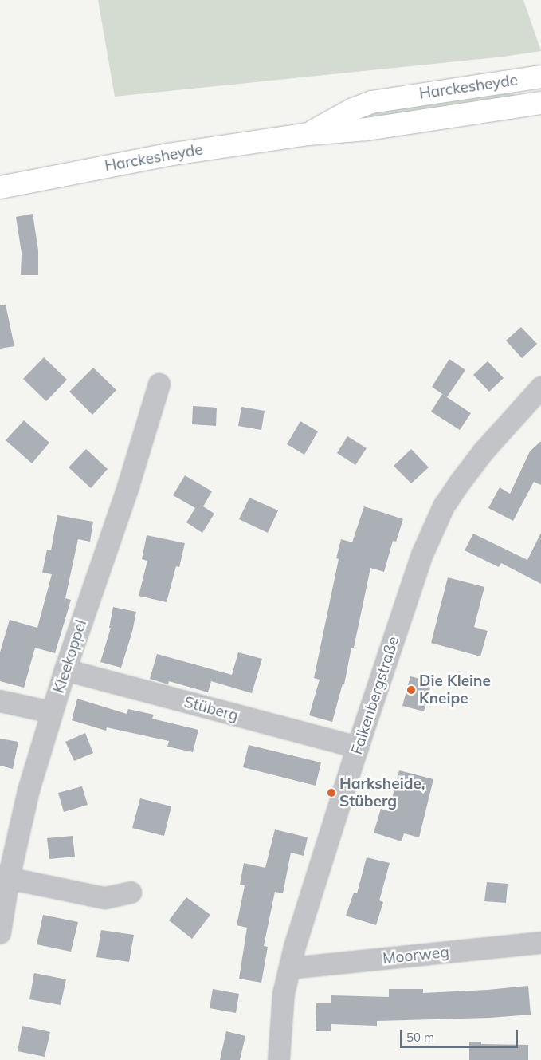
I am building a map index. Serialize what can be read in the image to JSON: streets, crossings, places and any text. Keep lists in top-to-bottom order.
{
  "streets": {
    "main road": ["Harckesheyde"],
    "street": [
      "Kleekoppel",
      "Falkenbergstraße",
      "Stüberg",
      "Moorweg"
    ]
  },
  "crossings": [
    ["Kleekoppel", "Stüberg"],
    ["Falkenbergstraße", "Stüberg"],
    ["Falkenbergstraße", "Moorweg"]
  ],
  "places": ["Die Kleine Kneipe", "Harksheide, Stüberg"],
  "scale_bar": "50 m"
}
